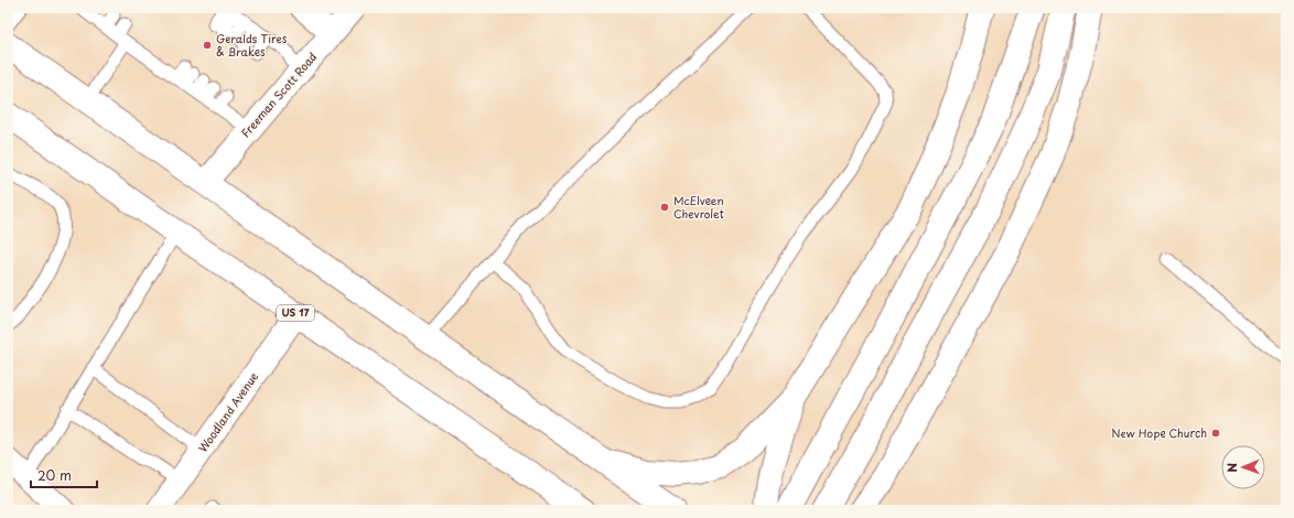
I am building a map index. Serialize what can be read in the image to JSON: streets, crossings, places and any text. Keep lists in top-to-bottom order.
{
  "streets": {
    "highway": ["US 17"],
    "street": ["Freeman Scott Road", "Woodland Avenue"]
  },
  "crossings": [
    ["US 17", "Woodland Avenue"]
  ],
  "places": ["Geralds Tires & Brakes", "McElveen Chevrolet", "New Hope Church"],
  "scale_bar": "20 m",
  "north": "left"
}
